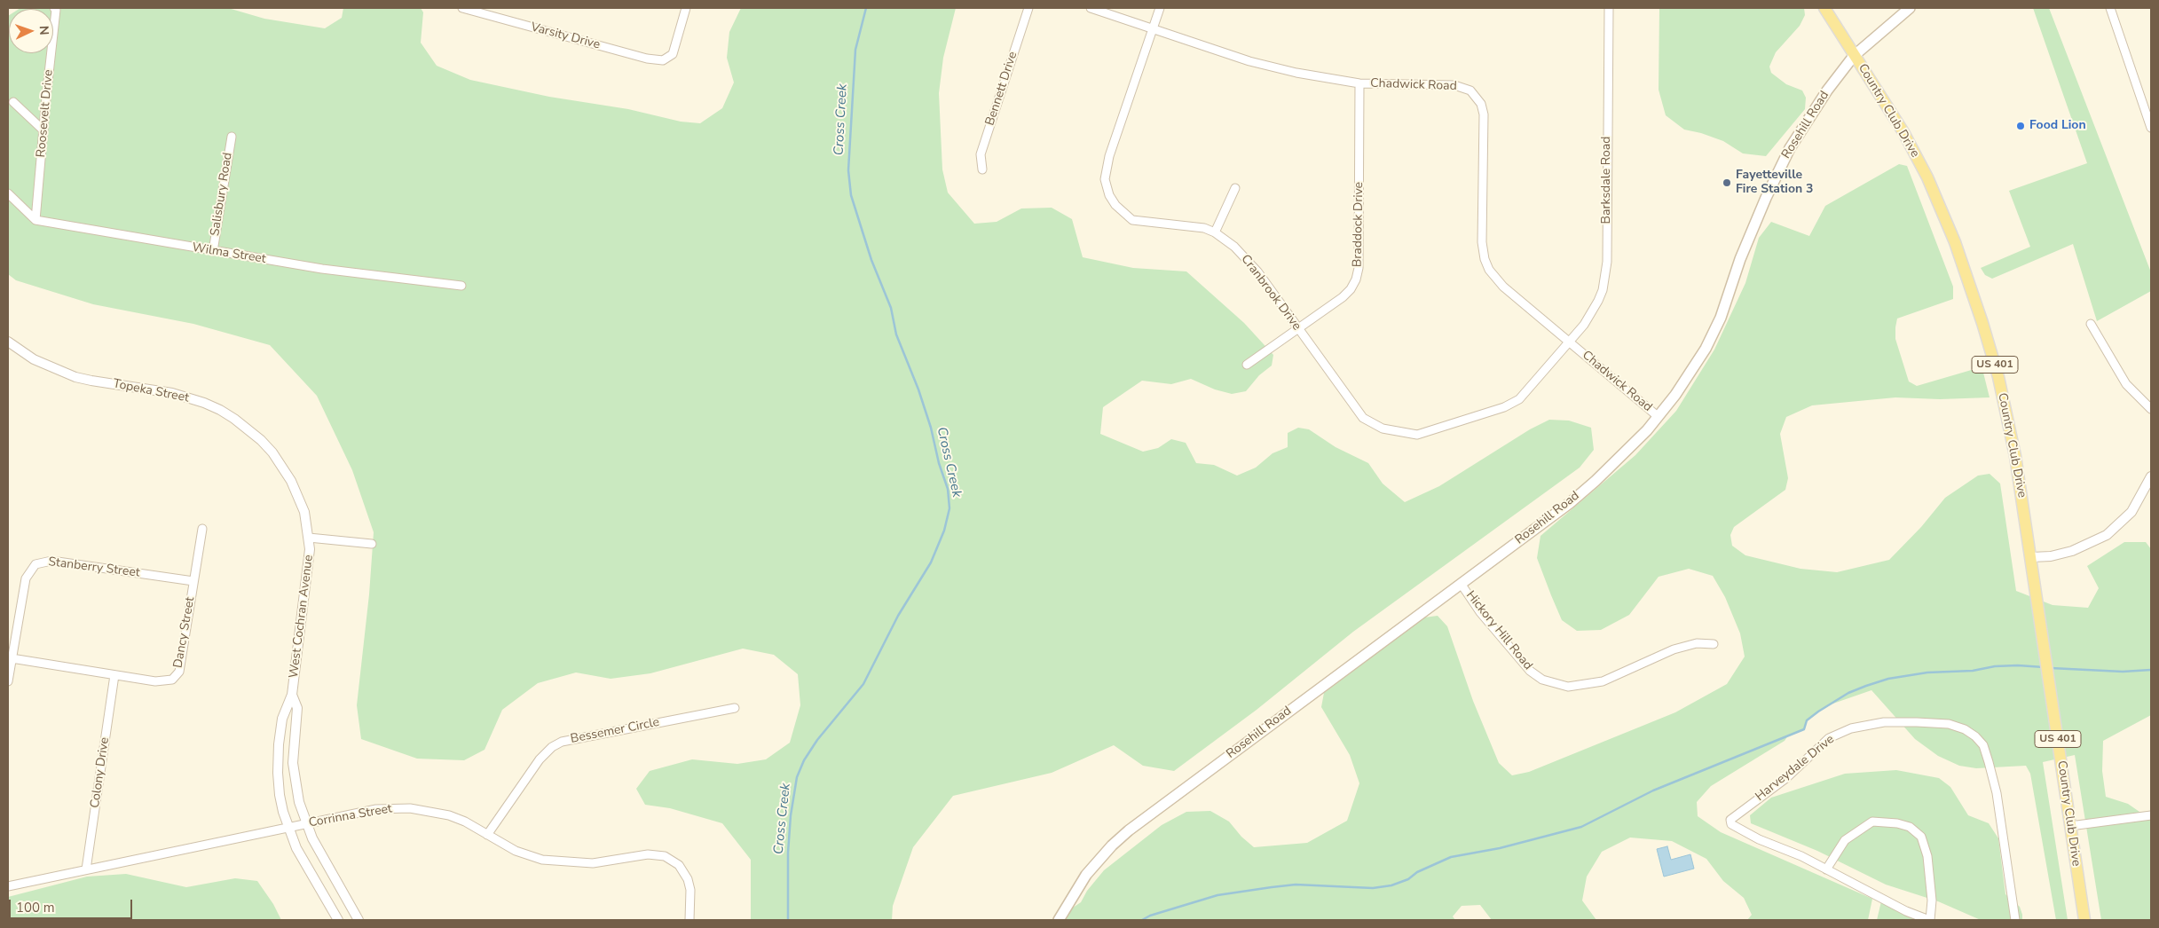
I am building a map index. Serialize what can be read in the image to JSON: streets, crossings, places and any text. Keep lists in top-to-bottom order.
{
  "streets": {
    "main road": ["Country Club Drive", "Rosehill Road", "US 401"],
    "street": [
      "Varsity Drive",
      "Chadwick Road",
      "Bennett Drive",
      "Roosevelt Drive",
      "Barksdale Road",
      "Salisbury Road",
      "Braddock Drive",
      "Wilma Street",
      "Cranbrook Drive",
      "Topeka Street",
      "Stanberry Street",
      "West Cochran Avenue",
      "Hickory Hill Road",
      "Dancy Street",
      "Bessemer Circle",
      "Harveydale Drive",
      "Colony Drive",
      "Corrinna Street"
    ]
  },
  "crossings": [
    ["Chadwick Road", "Rosehill Road"],
    ["Chadwick Road", "Barksdale Road"],
    ["Chadwick Road", "Braddock Drive"],
    ["Chadwick Road", "Cranbrook Drive"],
    ["Country Club Drive", "Rosehill Road"],
    ["Roosevelt Drive", "Wilma Street"],
    ["Rosehill Road", "Hickory Hill Road"],
    ["Barksdale Road", "Cranbrook Drive"],
    ["Salisbury Road", "Wilma Street"],
    ["Braddock Drive", "Cranbrook Drive"],
    ["Topeka Street", "West Cochran Avenue"],
    ["Stanberry Street", "Dancy Street"],
    ["West Cochran Avenue", "Corrinna Street"],
    ["Dancy Street", "Colony Drive"],
    ["Bessemer Circle", "Corrinna Street"],
    ["Colony Drive", "Corrinna Street"]
  ],
  "water": ["Cross Creek"],
  "places": ["Food Lion", "Fayetteville Fire Station 3"],
  "scale_bar": "100 m",
  "north": "right"
}
